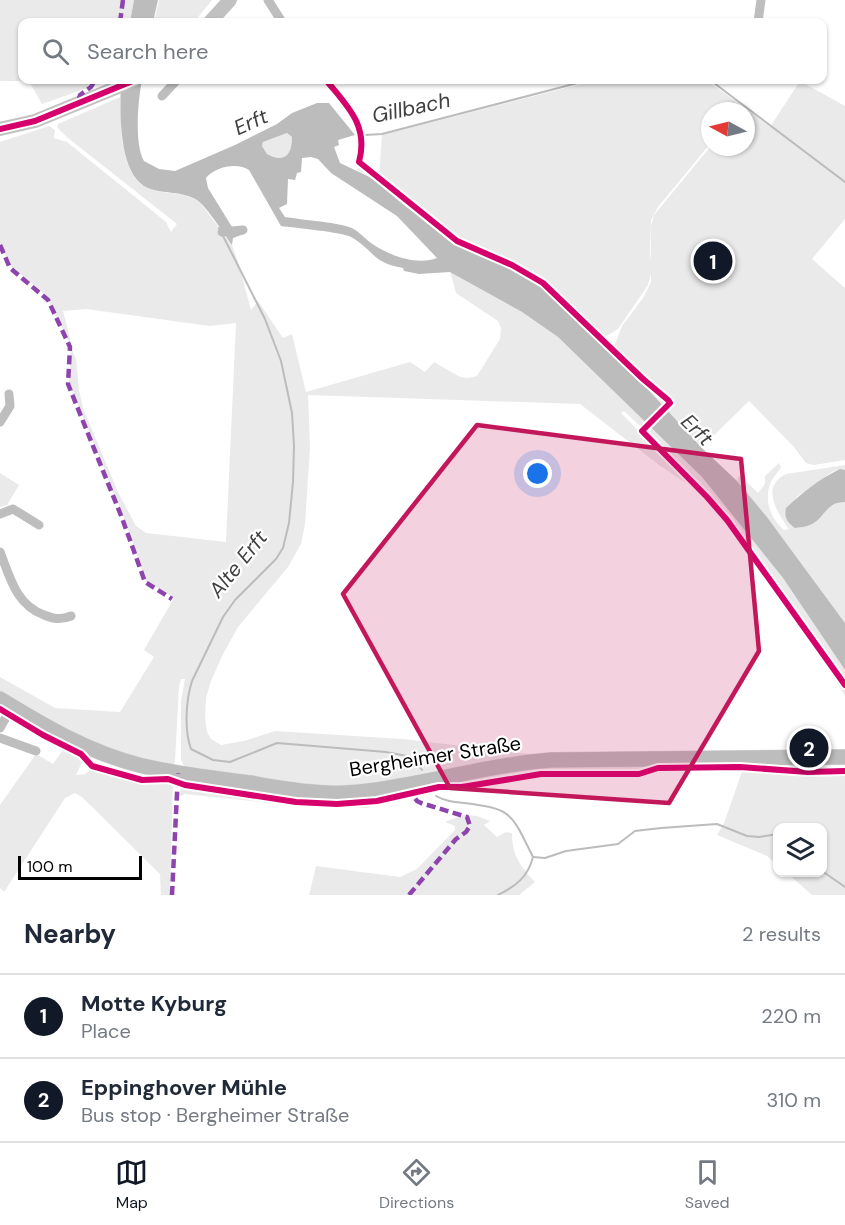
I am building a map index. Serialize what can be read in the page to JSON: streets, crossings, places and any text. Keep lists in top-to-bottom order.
{
  "streets": {
    "main road": ["Bergheimer Straße"]
  },
  "water": ["Gillbach", "Erft", "Alte Erft"],
  "scale_bar": "100 m",
  "north": "left",
  "page": {
    "search": "Search here",
    "pins": ["1", "2"],
    "scale": "100 m",
    "heading": ["Nearby", "2 results"],
    "list": [
      {
        "mark": "1",
        "name": "Motte Kyburg",
        "note": "Place",
        "value": "220 m"
      },
      {
        "mark": "2",
        "name": "Eppinghover Mühle",
        "note": "Bus stop · Bergheimer Straße",
        "value": "310 m"
      }
    ],
    "nav": ["Map", "Directions", "Saved"]
  }
}
